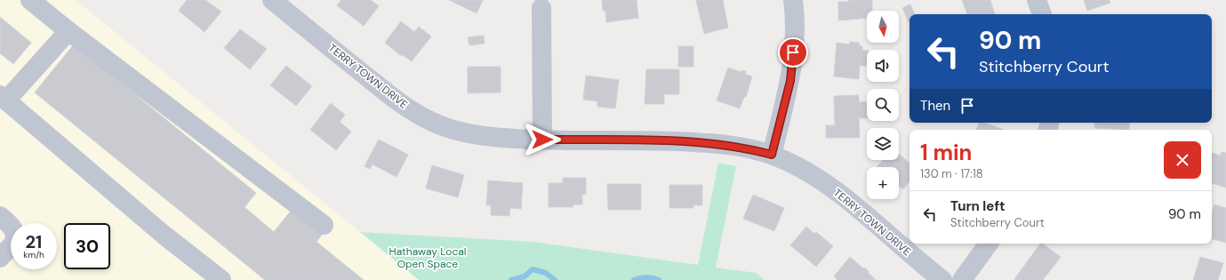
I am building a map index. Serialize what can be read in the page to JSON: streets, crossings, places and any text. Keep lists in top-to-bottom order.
{
  "streets": {
    "street": ["TERRY TOWN DRIVE"]
  },
  "parks": ["Hathaway Local Open Space"],
  "north": "bottom",
  "page": {
    "map_buttons": "+",
    "turn": ["90 m", "Stitchberry Court"],
    "then": "Then",
    "heading": ["1 min", "130 m · 17:18"],
    "list": [
      {
        "name": "Turn left",
        "note": "Stitchberry Court",
        "value": "90 m"
      }
    ],
    "speed": "21 km/h",
    "limit": "30"
  }
}
